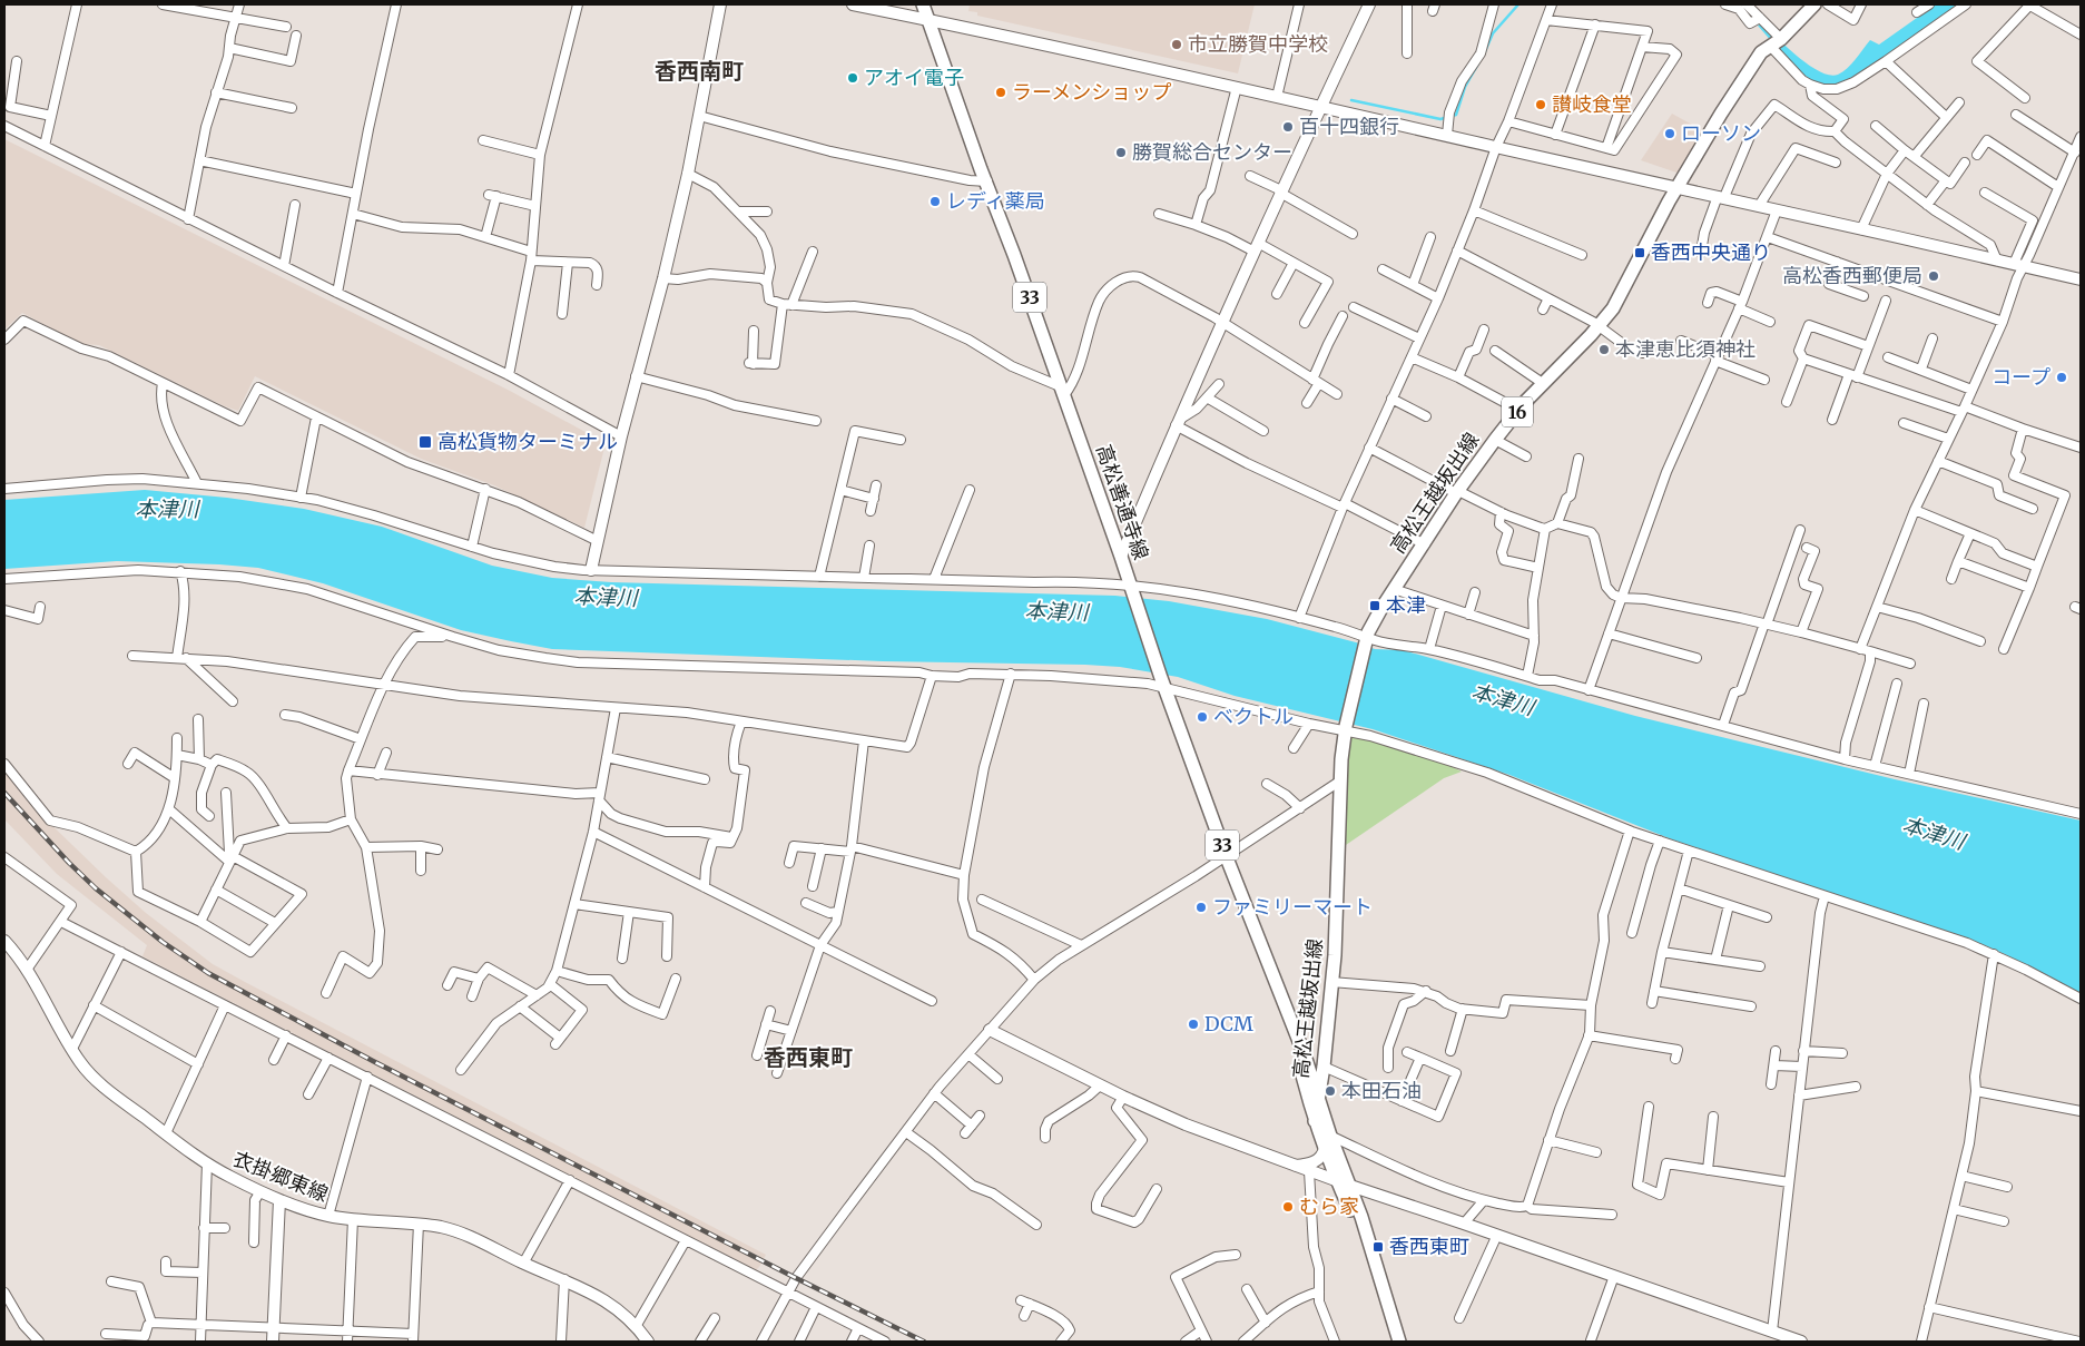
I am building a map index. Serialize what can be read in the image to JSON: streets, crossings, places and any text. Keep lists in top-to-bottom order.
{
  "streets": {
    "main road": [
      "33",
      "16",
      "高松王越坂出線",
      "高松善通寺線"
    ],
    "street": ["衣掛郷東線"]
  },
  "crossings": [
    ["高松王越坂出線", "高松善通寺線"]
  ],
  "districts": ["香西南町", "香西東町"],
  "water": ["本津川"],
  "places": {
    "other": [
      "市立勝賀中学校",
      "アオイ電子",
      "ラーメンショップ",
      "讃岐食堂",
      "百十四銀行",
      "ローソン",
      "勝賀総合センター",
      "レディ薬局",
      "高松香西郵便局",
      "本津恵比須神社",
      "コープ",
      "ベクトル",
      "ファミリーマート",
      "DCM",
      "本田石油",
      "むら家"
    ],
    "transit": [
      "香西中央通り",
      "高松貨物ターミナル",
      "本津",
      "香西東町"
    ]
  }
}
